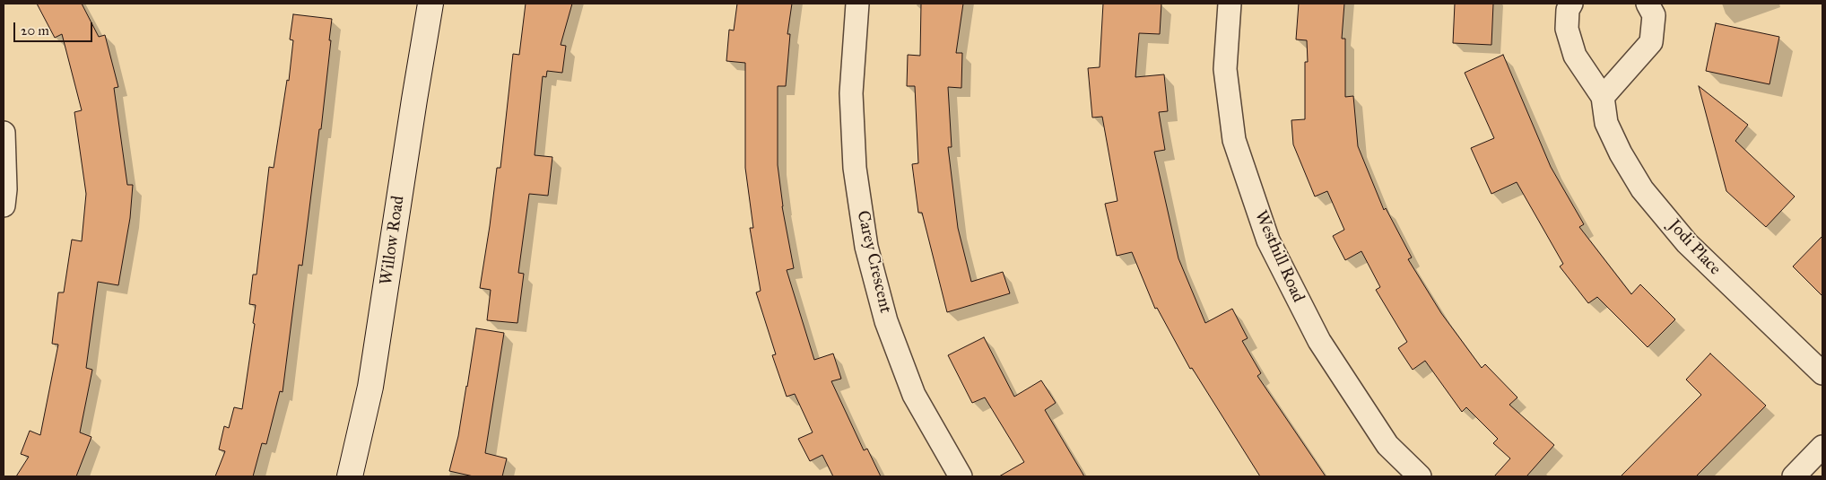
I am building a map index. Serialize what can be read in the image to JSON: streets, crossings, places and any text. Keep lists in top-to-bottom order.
{
  "streets": {
    "street": [
      "Willow Road",
      "Jodi Place",
      "Westhill Road",
      "Carey Crescent"
    ]
  },
  "scale_bar": "20 m"
}
